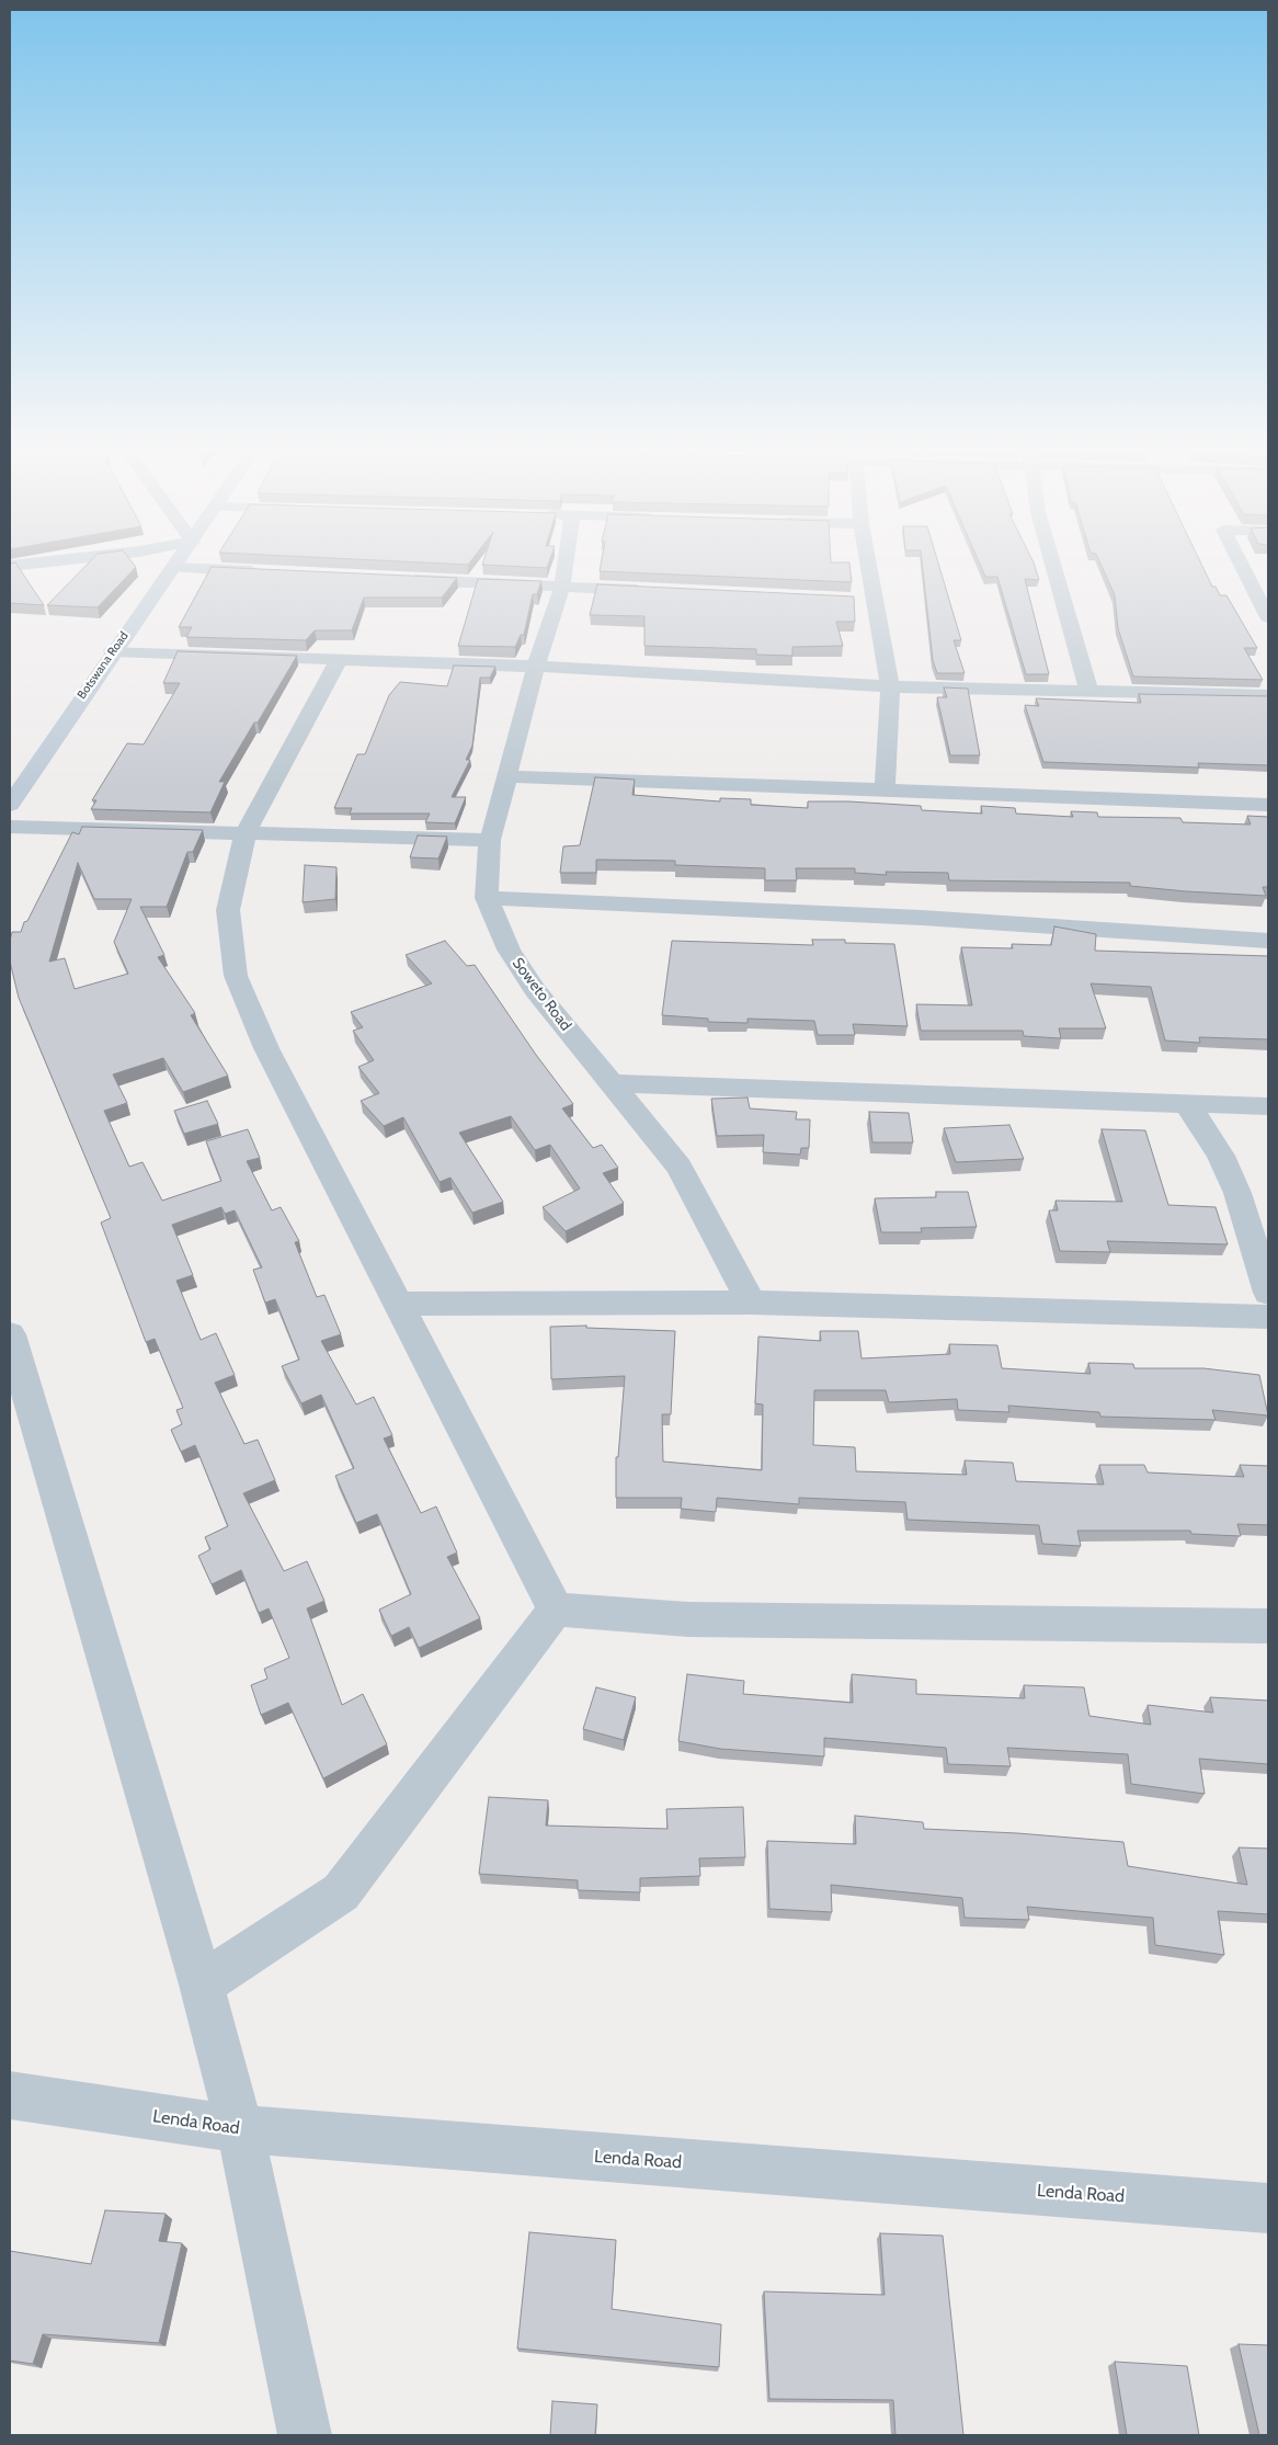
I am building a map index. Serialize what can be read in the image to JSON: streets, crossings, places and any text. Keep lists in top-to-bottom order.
{
  "streets": {
    "street": ["Botswana Road", "Soweto Road", "Lenda Road"]
  }
}
